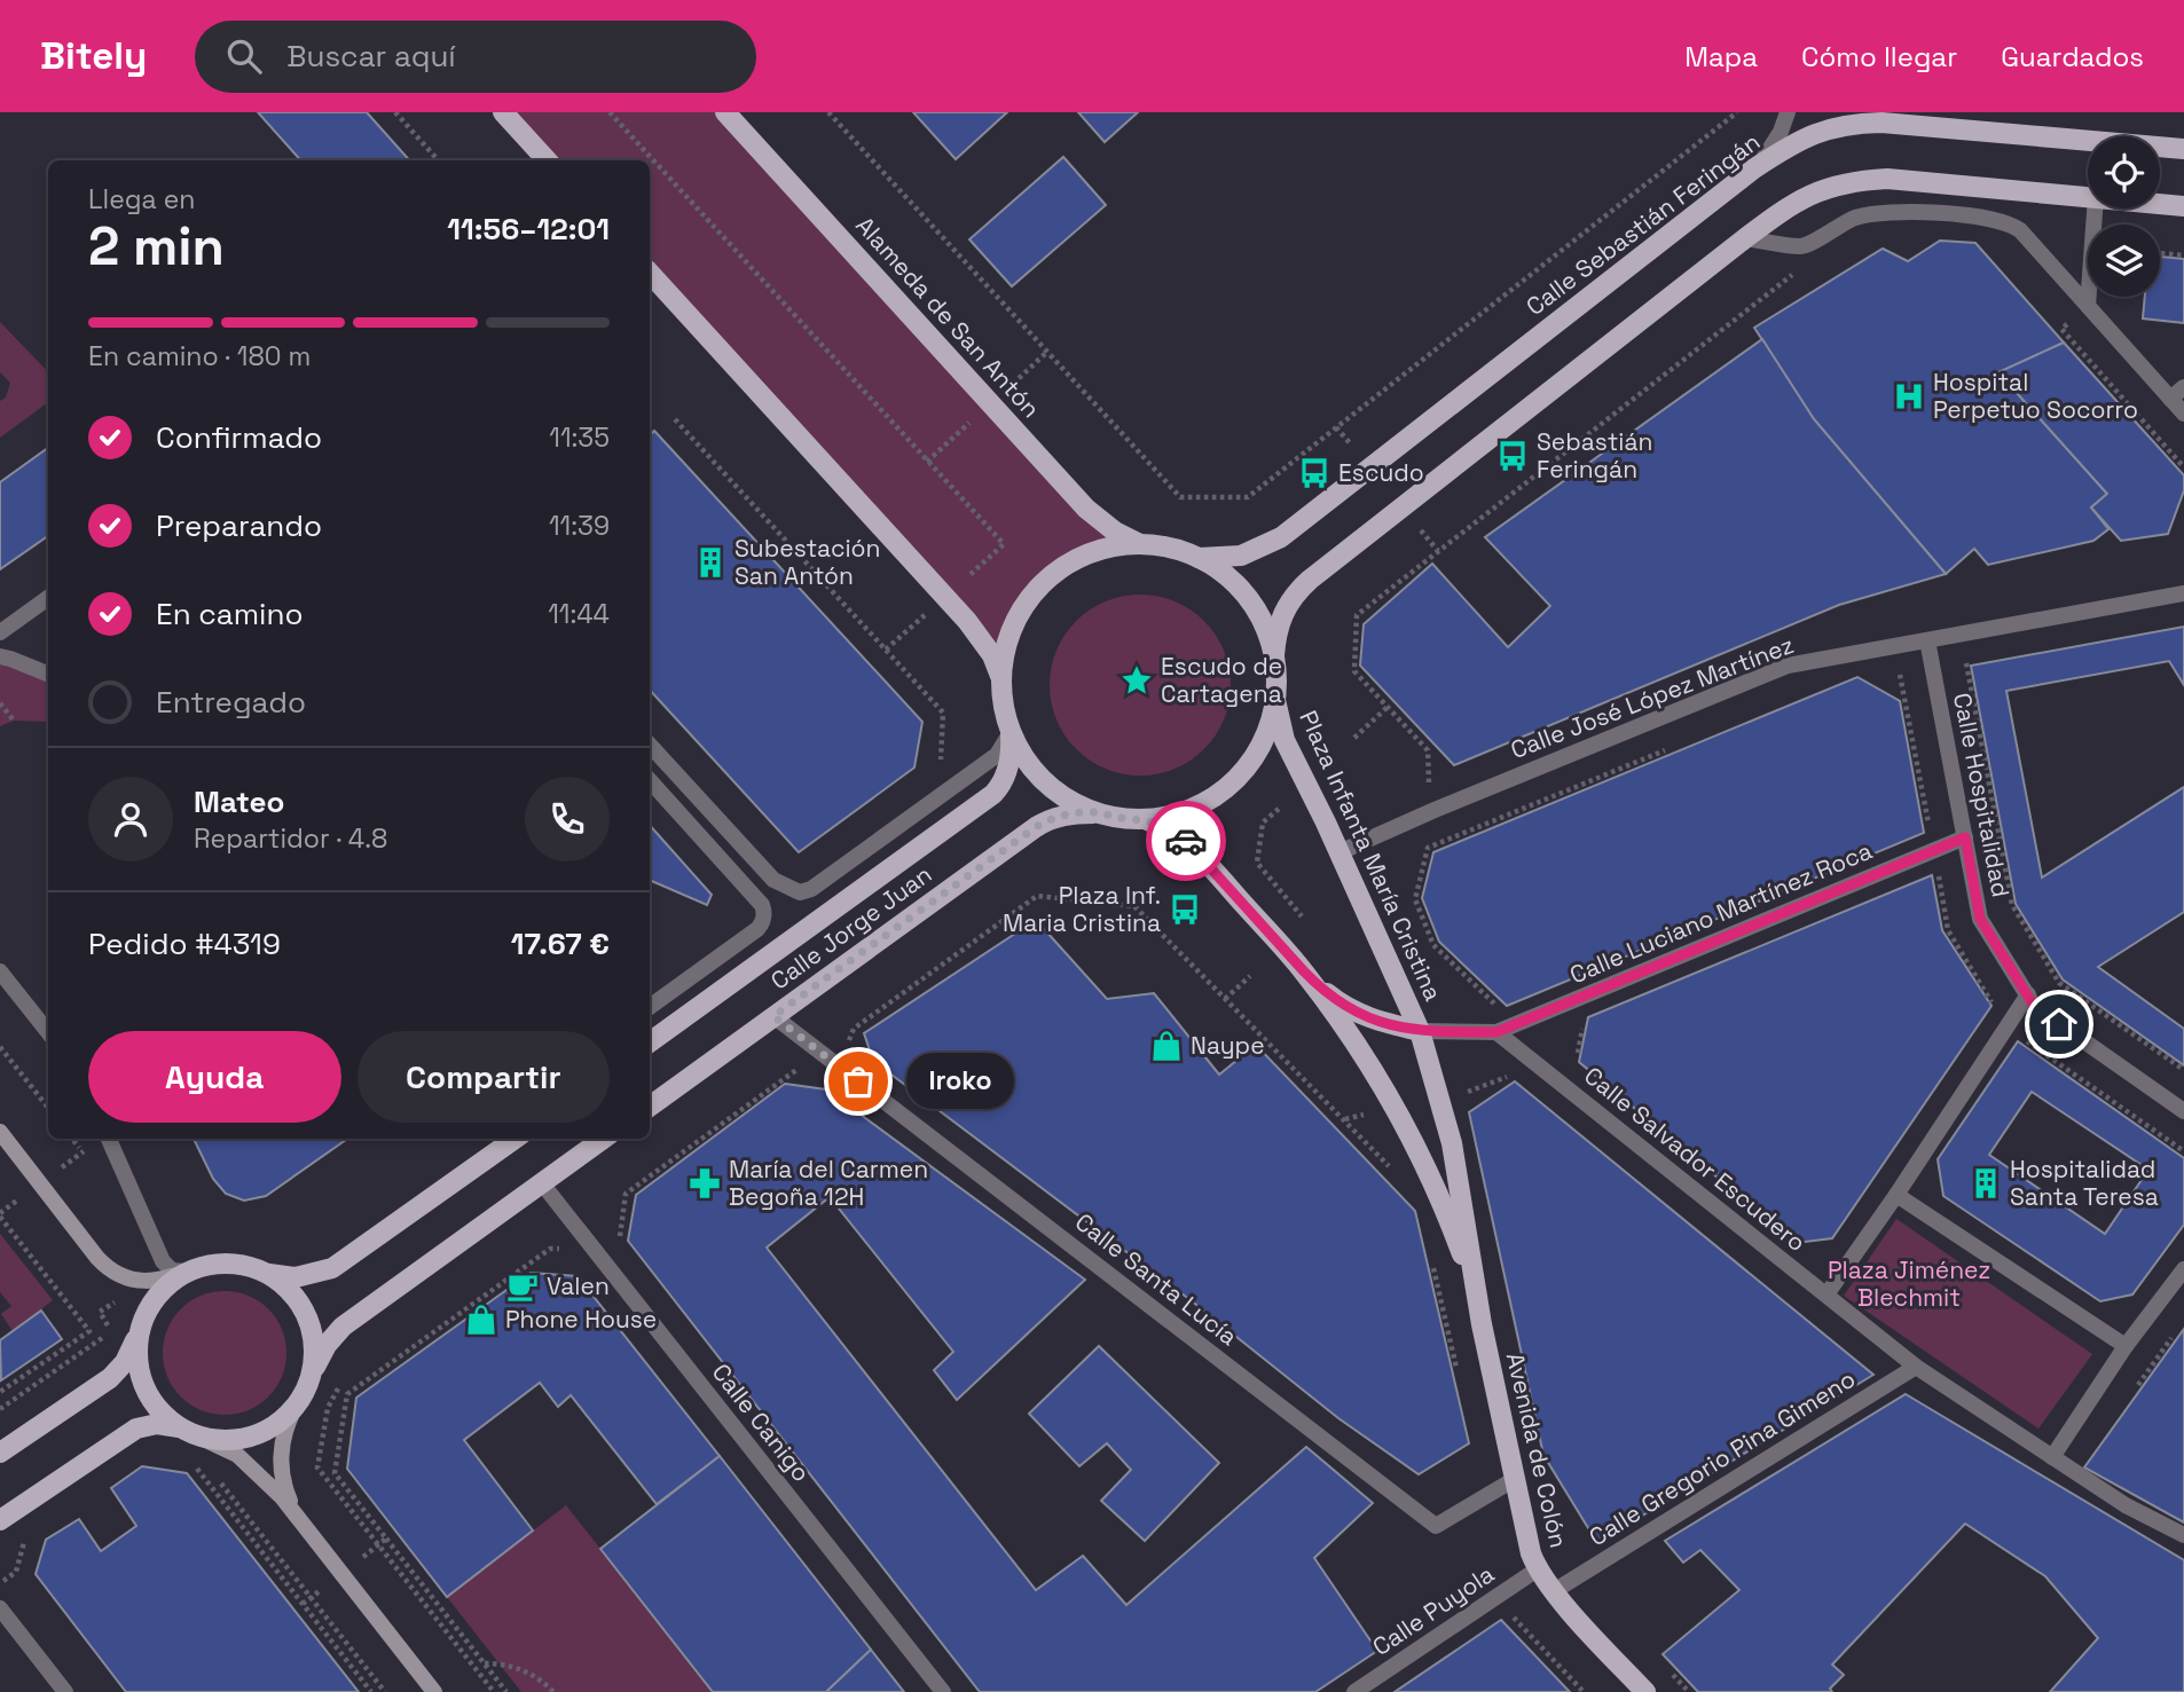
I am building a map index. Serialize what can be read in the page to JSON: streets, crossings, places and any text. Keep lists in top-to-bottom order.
{
  "streets": {
    "main road": [
      "Calle Sebastián Feringán",
      "Alameda de San Antón",
      "Plaza Infanta María Cristina",
      "Calle Jorge Juan",
      "Avenida de Colón"
    ],
    "street": [
      "Calle José López Martínez",
      "Calle Hospitalidad",
      "Calle Luciano Martínez Roca",
      "Calle Salvador Escudero",
      "Calle Santa Lucía",
      "Calle Canigo",
      "Calle Gregorio Pina Gimeno",
      "Calle Puyola"
    ]
  },
  "crossings": [
    ["Calle Sebastián Feringán", "Alameda de San Antón"],
    ["Calle Sebastián Feringán", "Plaza Infanta María Cristina"],
    ["Calle Sebastián Feringán", "Calle Jorge Juan"],
    ["Alameda de San Antón", "Plaza Infanta María Cristina"],
    ["Alameda de San Antón", "Calle Jorge Juan"],
    ["Calle José López Martínez", "Calle Hospitalidad"],
    ["Calle José López Martínez", "Plaza Infanta María Cristina"],
    ["Calle Hospitalidad", "Calle Luciano Martínez Roca"],
    ["Plaza Infanta María Cristina", "Calle Luciano Martínez Roca"],
    ["Plaza Infanta María Cristina", "Calle Jorge Juan"],
    ["Plaza Infanta María Cristina", "Calle Salvador Escudero"],
    ["Plaza Infanta María Cristina", "Avenida de Colón"],
    ["Calle Luciano Martínez Roca", "Calle Salvador Escudero"],
    ["Calle Jorge Juan", "Calle Santa Lucía"],
    ["Calle Salvador Escudero", "Calle Gregorio Pina Gimeno"],
    ["Calle Santa Lucía", "Avenida de Colón"],
    ["Avenida de Colón", "Calle Gregorio Pina Gimeno"],
    ["Avenida de Colón", "Calle Puyola"]
  ],
  "parks": ["Plaza Jiménez Blechmit"],
  "places": {
    "hospital": ["Hospital Perpetuo Socorro"],
    "bus stop": ["Sebastián Feringán", "Escudo", "Plaza Inf. Maria Cristina"],
    "building": ["Subestación San Antón", "Hospitalidad Santa Teresa"],
    "place": ["Escudo de Cartagena"],
    "shop": ["Naype", "Phone House"],
    "other": ["Iroko"],
    "pharmacy": ["María del Carmen Begoña 12H"],
    "cafe": ["Valen"]
  },
  "page": {
    "header": "Bitely",
    "search": "Buscar aquí",
    "nav": ["Mapa", "Cómo llegar", "Guardados"],
    "heading": ["2 min", "Llega en", "11:56–12:01"],
    "panel": [
      "Mateo",
      "Repartidor · 4.8",
      "Pedido #4319",
      "17.67 €"
    ],
    "bar": "En camino · 180 m",
    "list": [
      ["Confirmado", "11:35"],
      ["Preparando", "11:39"],
      ["En camino", "11:44"],
      "Entregado"
    ],
    "buttons": ["Ayuda", "Compartir"],
    "bubble": "Iroko"
  }
}
